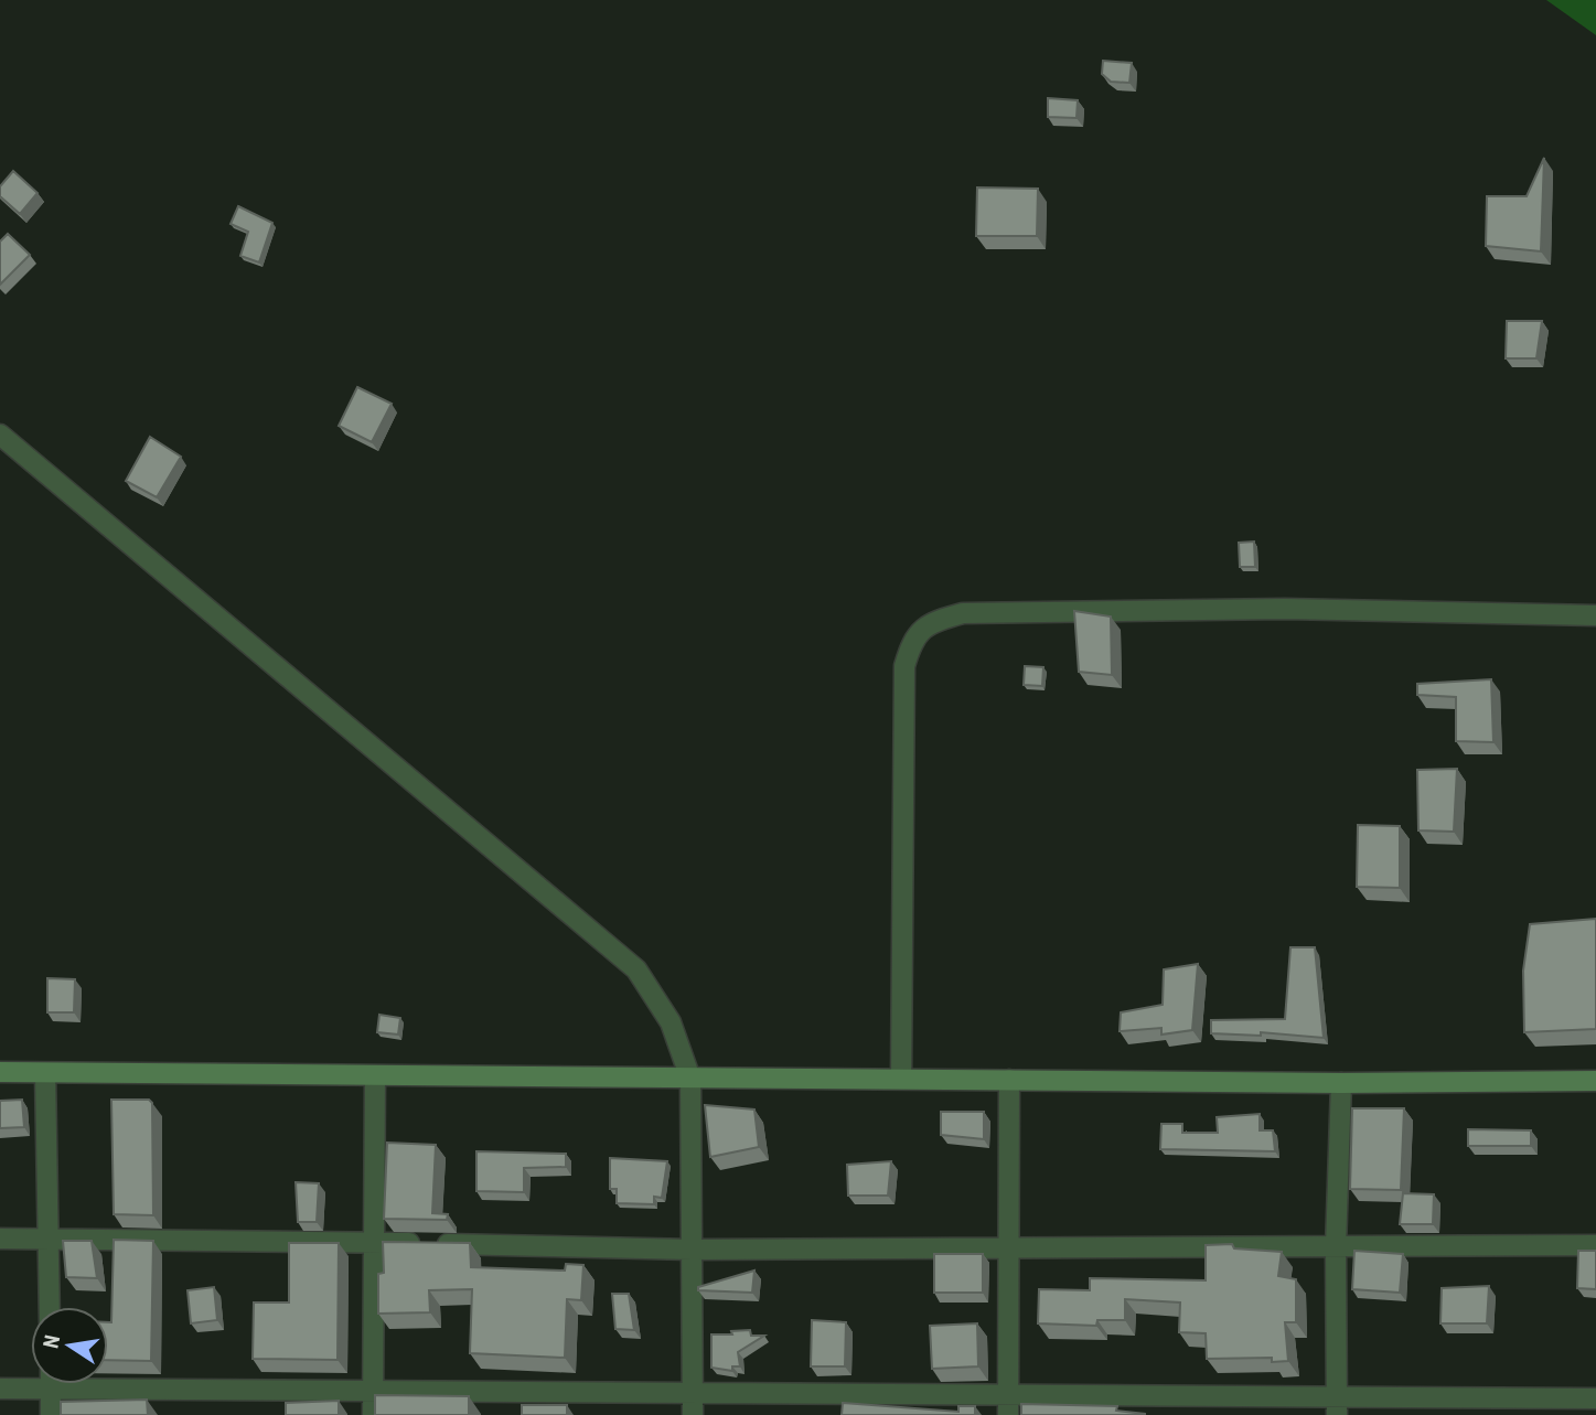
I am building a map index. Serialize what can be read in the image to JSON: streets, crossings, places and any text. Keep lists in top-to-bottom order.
{
  "north": "left"
}
